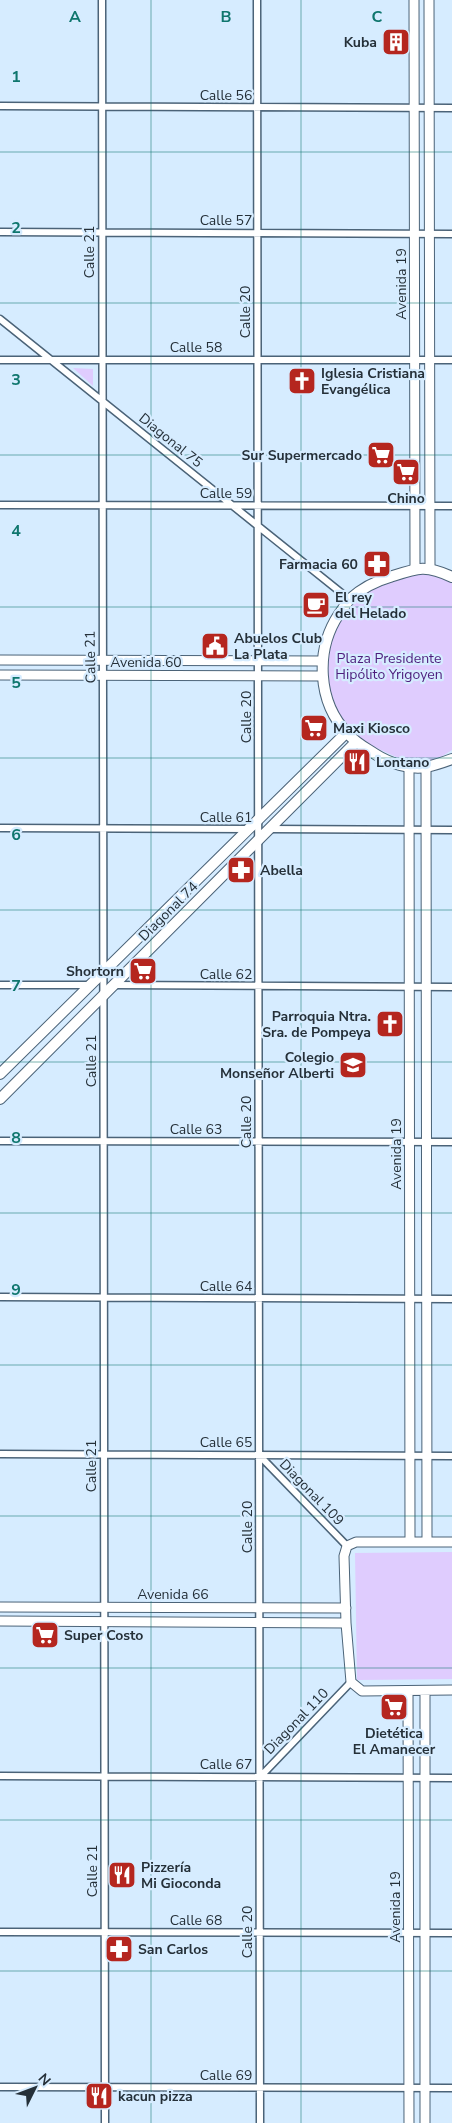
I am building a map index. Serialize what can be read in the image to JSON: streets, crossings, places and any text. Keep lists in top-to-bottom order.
{
  "streets": {
    "main road": [
      "Avenida 19",
      "Avenida 60",
      "Diagonal 74",
      "Avenida 66"
    ],
    "street": [
      "Calle 56",
      "Calle 57",
      "Calle 21",
      "Calle 20",
      "Calle 58",
      "Diagonal 75",
      "Calle 59",
      "Calle 61",
      "Calle 62",
      "Calle 63",
      "Calle 64",
      "Calle 65",
      "Diagonal 109",
      "Diagonal 110",
      "Calle 67",
      "Calle 68",
      "Calle 69"
    ]
  },
  "crossings": [
    ["Calle 56", "Calle 21"],
    ["Calle 56", "Avenida 19"],
    ["Calle 56", "Calle 20"],
    ["Calle 57", "Calle 21"],
    ["Calle 57", "Avenida 19"],
    ["Calle 57", "Calle 20"],
    ["Calle 21", "Calle 58"],
    ["Calle 21", "Diagonal 75"],
    ["Calle 21", "Calle 59"],
    ["Calle 21", "Avenida 60"],
    ["Calle 21", "Calle 61"],
    ["Calle 21", "Diagonal 74"],
    ["Calle 21", "Calle 62"],
    ["Calle 21", "Calle 63"],
    ["Calle 21", "Calle 64"],
    ["Calle 21", "Calle 65"],
    ["Calle 21", "Avenida 66"],
    ["Calle 21", "Calle 67"],
    ["Calle 21", "Calle 68"],
    ["Calle 21", "Calle 69"],
    ["Avenida 19", "Calle 58"],
    ["Avenida 19", "Calle 59"],
    ["Avenida 19", "Calle 61"],
    ["Avenida 19", "Calle 62"],
    ["Avenida 19", "Calle 63"],
    ["Avenida 19", "Calle 64"],
    ["Avenida 19", "Calle 65"],
    ["Avenida 19", "Calle 67"],
    ["Avenida 19", "Calle 68"],
    ["Avenida 19", "Calle 69"],
    ["Calle 20", "Calle 58"],
    ["Calle 20", "Diagonal 75"],
    ["Calle 20", "Calle 59"],
    ["Calle 20", "Avenida 60"],
    ["Calle 20", "Calle 61"],
    ["Calle 20", "Diagonal 74"],
    ["Calle 20", "Calle 62"],
    ["Calle 20", "Calle 63"],
    ["Calle 20", "Calle 64"],
    ["Calle 20", "Calle 65"],
    ["Calle 20", "Diagonal 109"],
    ["Calle 20", "Avenida 66"],
    ["Calle 20", "Diagonal 110"],
    ["Calle 20", "Calle 67"],
    ["Calle 20", "Calle 68"],
    ["Calle 20", "Calle 69"],
    ["Calle 58", "Diagonal 75"],
    ["Diagonal 75", "Calle 59"],
    ["Calle 61", "Diagonal 74"],
    ["Diagonal 74", "Calle 62"],
    ["Calle 65", "Diagonal 109"],
    ["Diagonal 110", "Calle 67"]
  ],
  "parks": ["Plaza Presidente Hipólito Yrigoyen"],
  "places": {
    "building": ["Kuba"],
    "church": ["Iglesia Cristiana Evangélica", "Parroquia Ntra. Sra. de Pompeya"],
    "supermarket": [
      "Sur Supermercado",
      "Chino",
      "Maxi Kiosco",
      "Shortorn",
      "Super Costo",
      "Dietética El Amanecer"
    ],
    "pharmacy": ["Farmacia 60", "Abella", "San Carlos"],
    "cafe": ["El rey del Helado"],
    "public building": ["Abuelos Club La Plata"],
    "restaurant": ["Lontano", "Pizzería Mi Gioconda", "kacun pizza"],
    "school or university": ["Colegio Monseñor Alberti"]
  },
  "north": "top right",
  "grid": {
    "columns": ["A", "B", "C"],
    "rows": [
      "1",
      "2",
      "3",
      "4",
      "5",
      "6",
      "7",
      "8",
      "9"
    ]
  }
}
